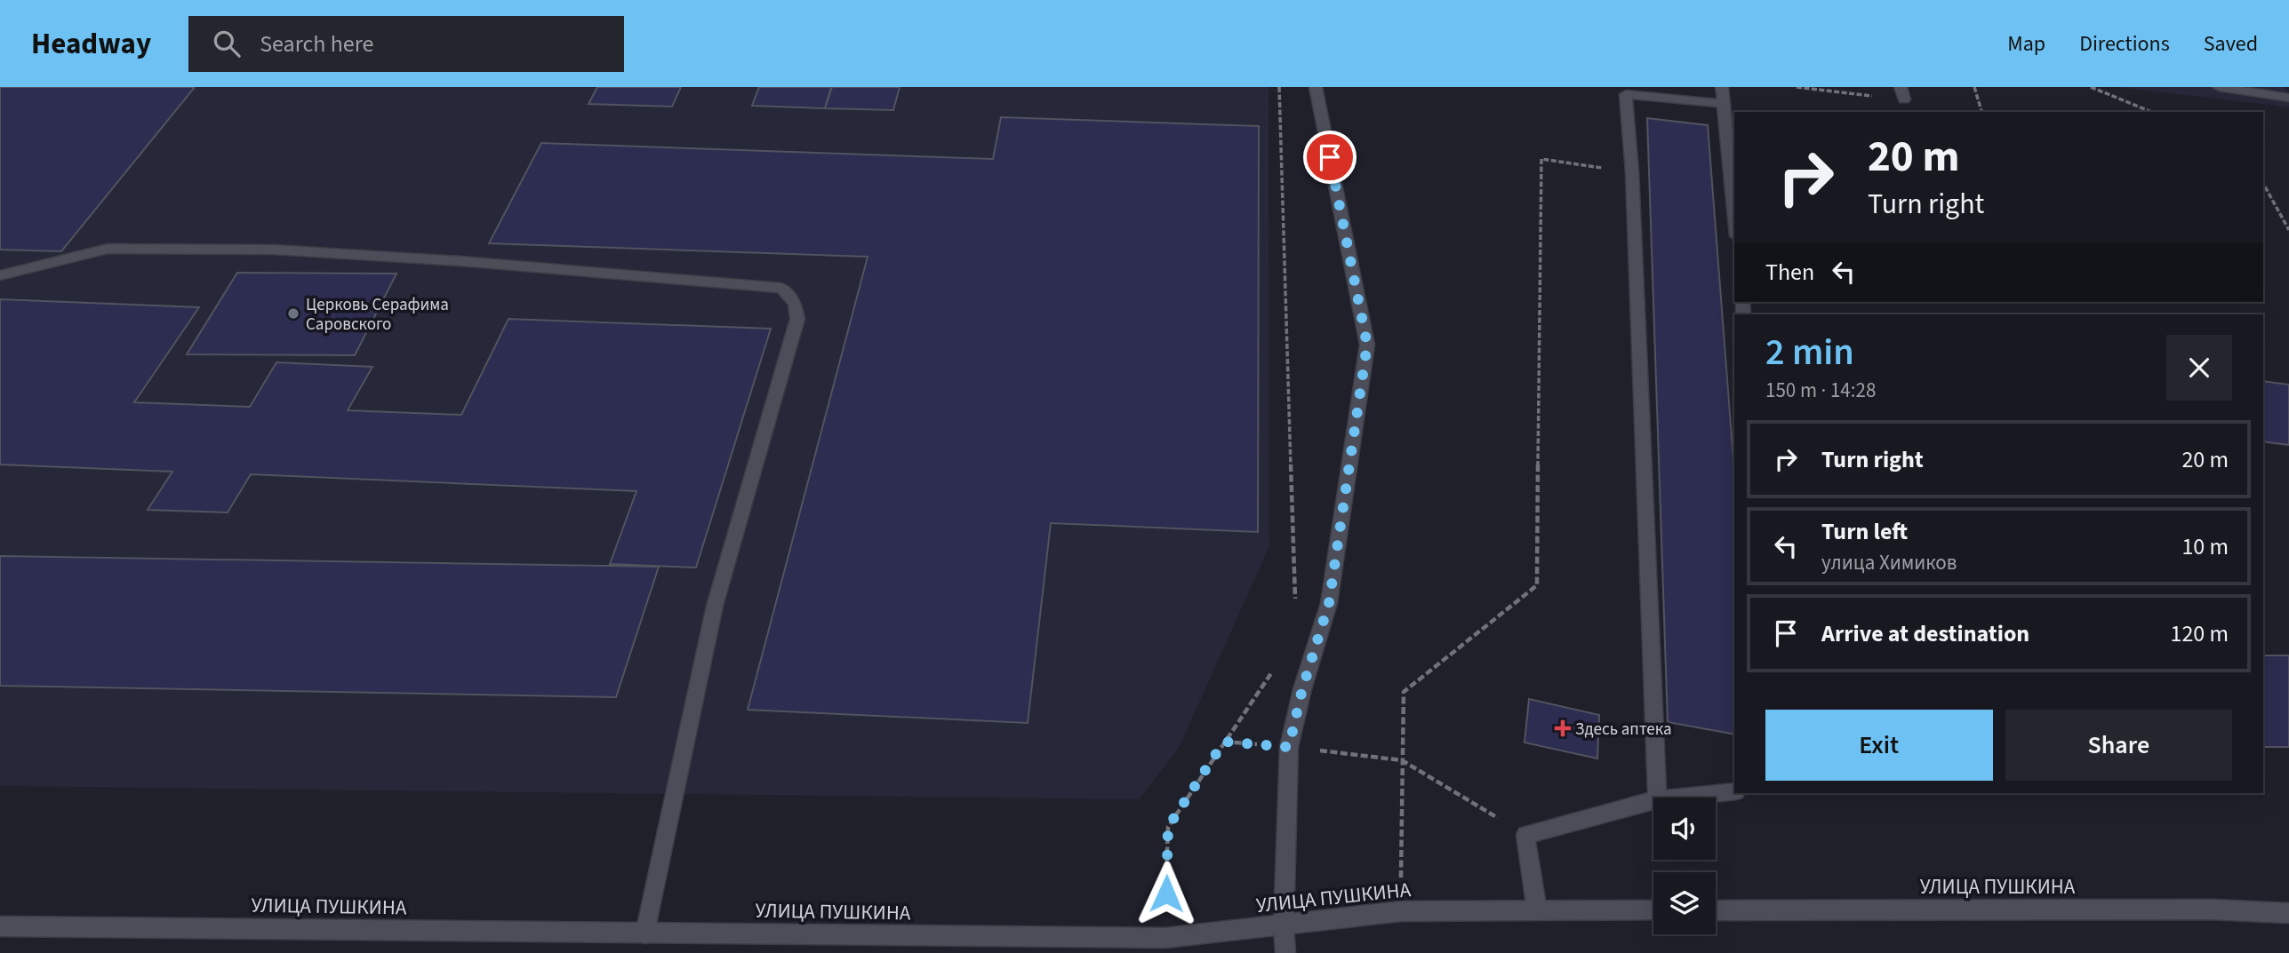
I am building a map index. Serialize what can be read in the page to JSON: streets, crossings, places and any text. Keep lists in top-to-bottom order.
{
  "streets": {
    "street": ["УЛИЦА ПУШКИНА"]
  },
  "places": {
    "other": ["Церковь Серафима Саровского"],
    "health": ["Здесь аптека"]
  },
  "page": {
    "header": "Headway",
    "search": "Search here",
    "nav": ["Map", "Directions", "Saved"],
    "turn": ["20 m", "Turn right"],
    "then": "Then",
    "heading": ["2 min", "150 m · 14:28"],
    "list": [
      {
        "name": "Turn right",
        "value": "20 m"
      },
      {
        "name": "Turn left",
        "note": "улица Химиков",
        "value": "10 m"
      },
      {
        "name": "Arrive at destination",
        "value": "120 m"
      }
    ],
    "buttons": ["Exit", "Share"]
  }
}
